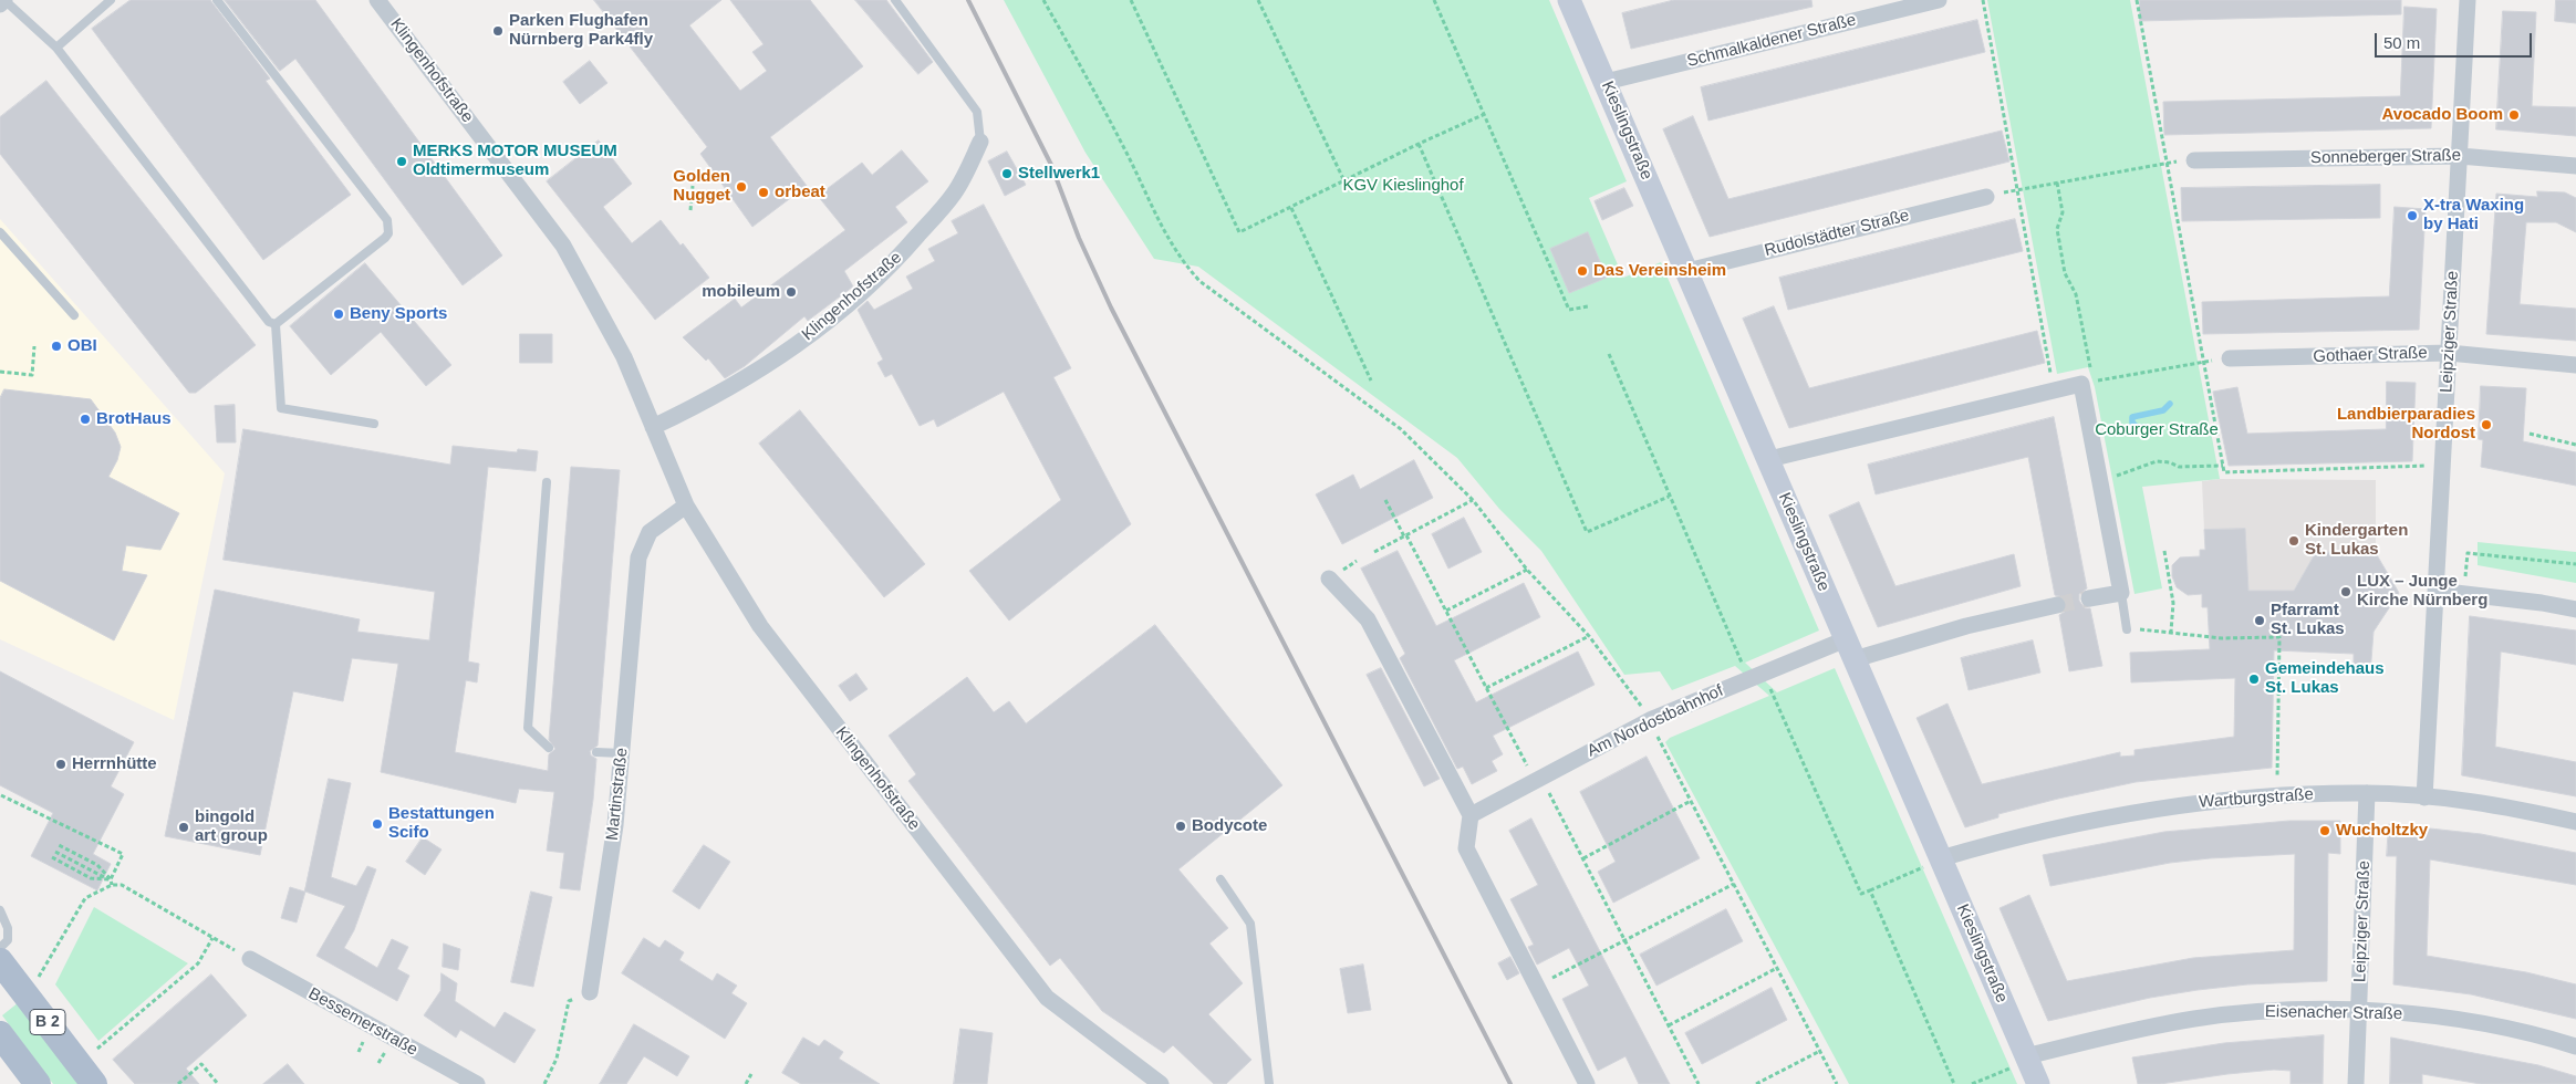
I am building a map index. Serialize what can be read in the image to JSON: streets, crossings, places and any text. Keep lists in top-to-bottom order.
{
  "streets": {
    "main road": ["B 2"],
    "street": [
      "Schmalkaldener Straße",
      "Klingenhofstraße",
      "Kieslingstraße",
      "Sonneberger Straße",
      "Rudolstädter Straße",
      "Leipziger Straße",
      "Gothaer Straße",
      "Am Nordostbahnhof",
      "Martinstraße",
      "Wartburgstraße",
      "Eisenacher Straße",
      "Bessemerstraße"
    ]
  },
  "crossings": [
    ["Schmalkaldener Straße", "Kieslingstraße"],
    ["Klingenhofstraße", "Martinstraße"],
    ["Kieslingstraße", "Rudolstädter Straße"],
    ["Kieslingstraße", "Am Nordostbahnhof"],
    ["Kieslingstraße", "Wartburgstraße"],
    ["Kieslingstraße", "Eisenacher Straße"],
    ["Sonneberger Straße", "Leipziger Straße"],
    ["Leipziger Straße", "Gothaer Straße"],
    ["Leipziger Straße", "Wartburgstraße"],
    ["Leipziger Straße", "Eisenacher Straße"]
  ],
  "parks": ["KGV Kieslinghof", "Coburger Straße"],
  "places": [
    "Parken Flughafen Nürnberg Park4fly",
    "Avocado Boom",
    "MERKS MOTOR MUSEUM Oldtimermuseum",
    "Stellwerk1",
    "Golden Nugget",
    "orbeat",
    "X-tra Waxing by Hati",
    "Das Vereinsheim",
    "mobileum",
    "Beny Sports",
    "OBI",
    "BrotHaus",
    "Landbierparadies Nordost",
    "Kindergarten St. Lukas",
    "LUX – Junge Kirche Nürnberg",
    "Pfarramt St. Lukas",
    "Gemeindehaus St. Lukas",
    "Herrnhütte",
    "Bestattungen Scifo",
    "Bodycote",
    "bingold art group",
    "Wucholtzky"
  ],
  "scale_bar": "50 m"
}
